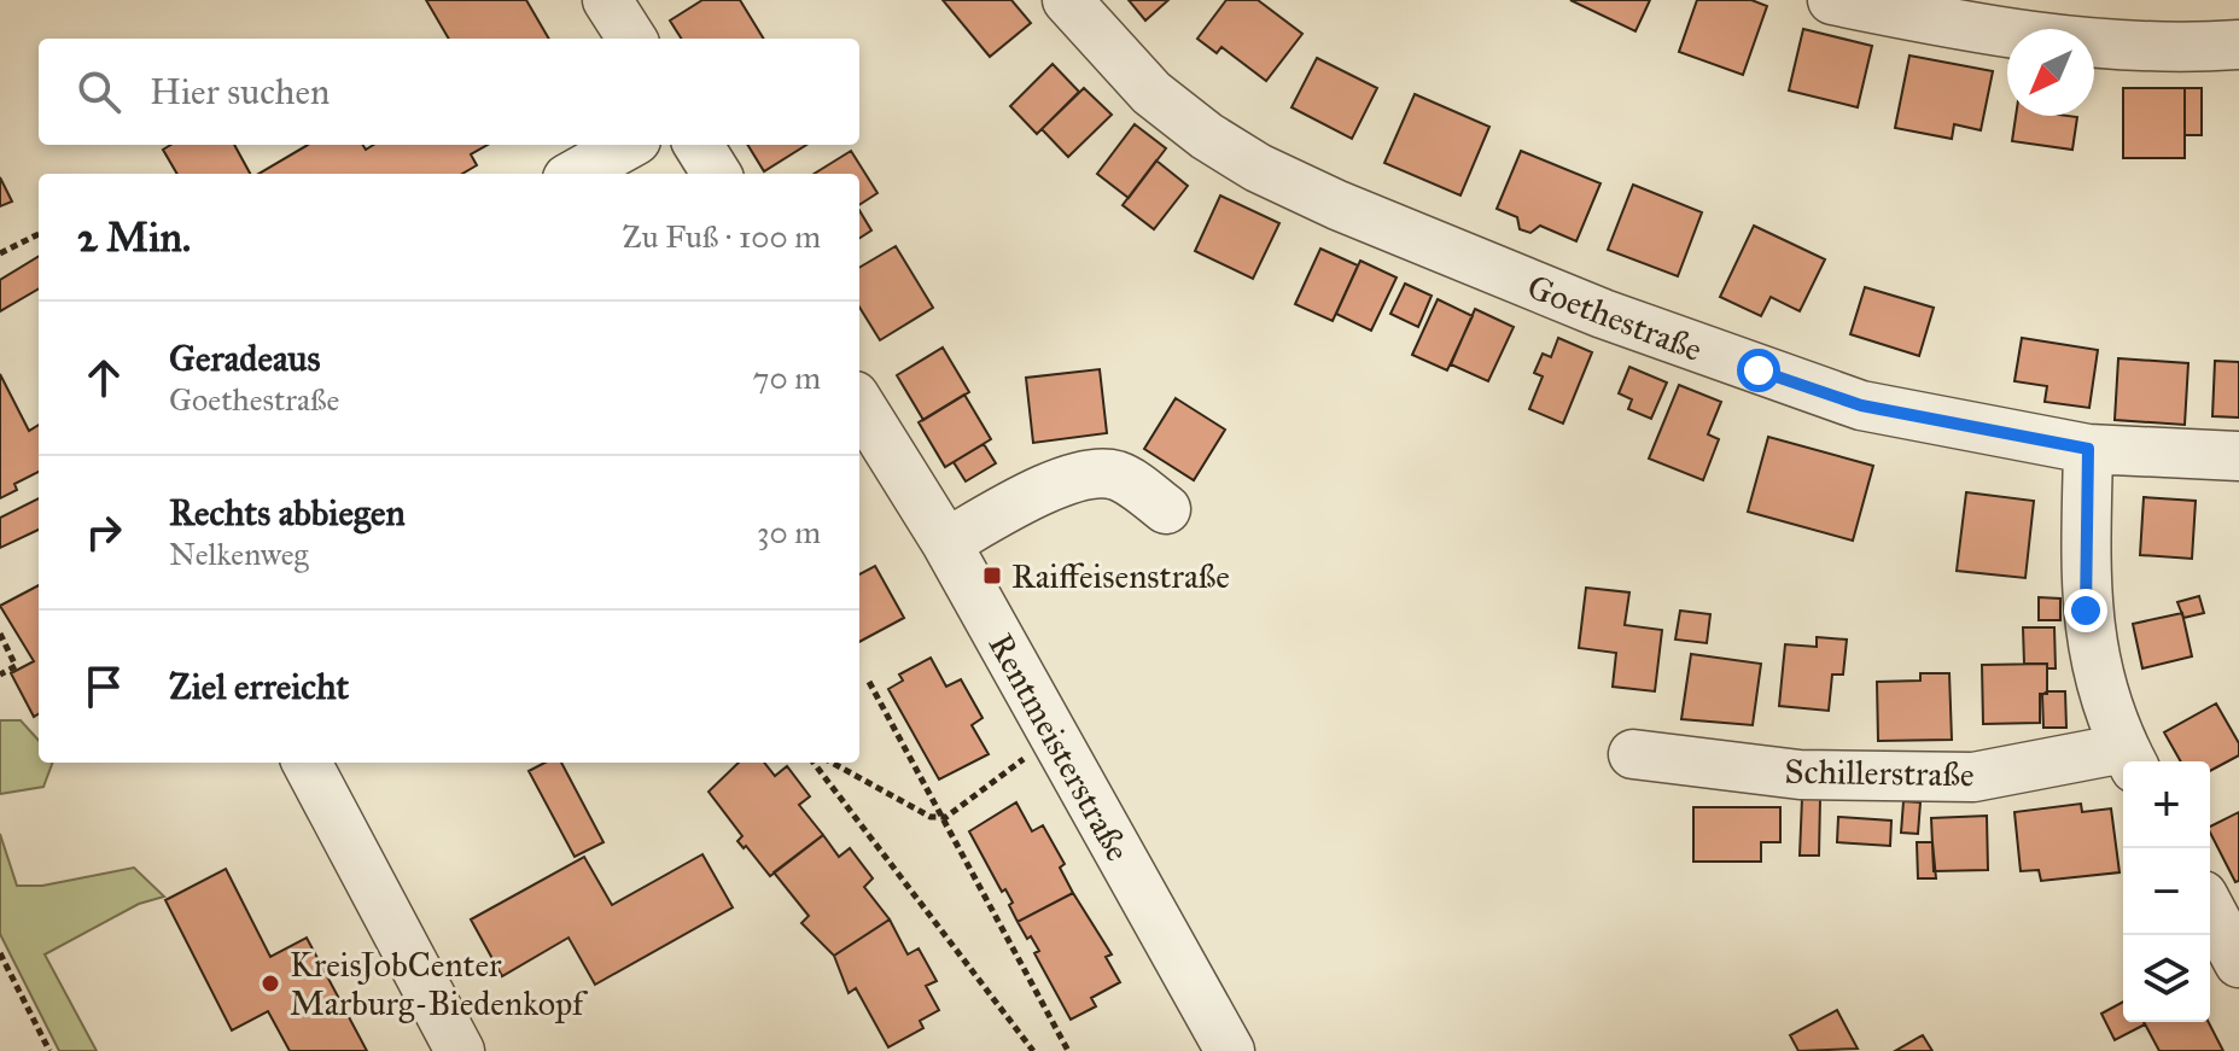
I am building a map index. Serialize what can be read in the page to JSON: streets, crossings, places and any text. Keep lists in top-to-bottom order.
{
  "streets": {
    "street": ["Goethestraße", "Rentmeisterstraße", "Schillerstraße"]
  },
  "places": {
    "transit": ["Raiffeisenstraße"],
    "other": ["KreisJobCenter Marburg-Biedenkopf"]
  },
  "north": "bottom left",
  "page": {
    "search": "Hier suchen",
    "heading": ["2 Min.", "Zu Fuß · 100 m"],
    "list": [
      ["Geradeaus", "Goethestraße", "70 m"],
      ["Rechts abbiegen", "Nelkenweg", "30 m"],
      "Ziel erreicht"
    ],
    "map_buttons": ["+", "−"]
  }
}
